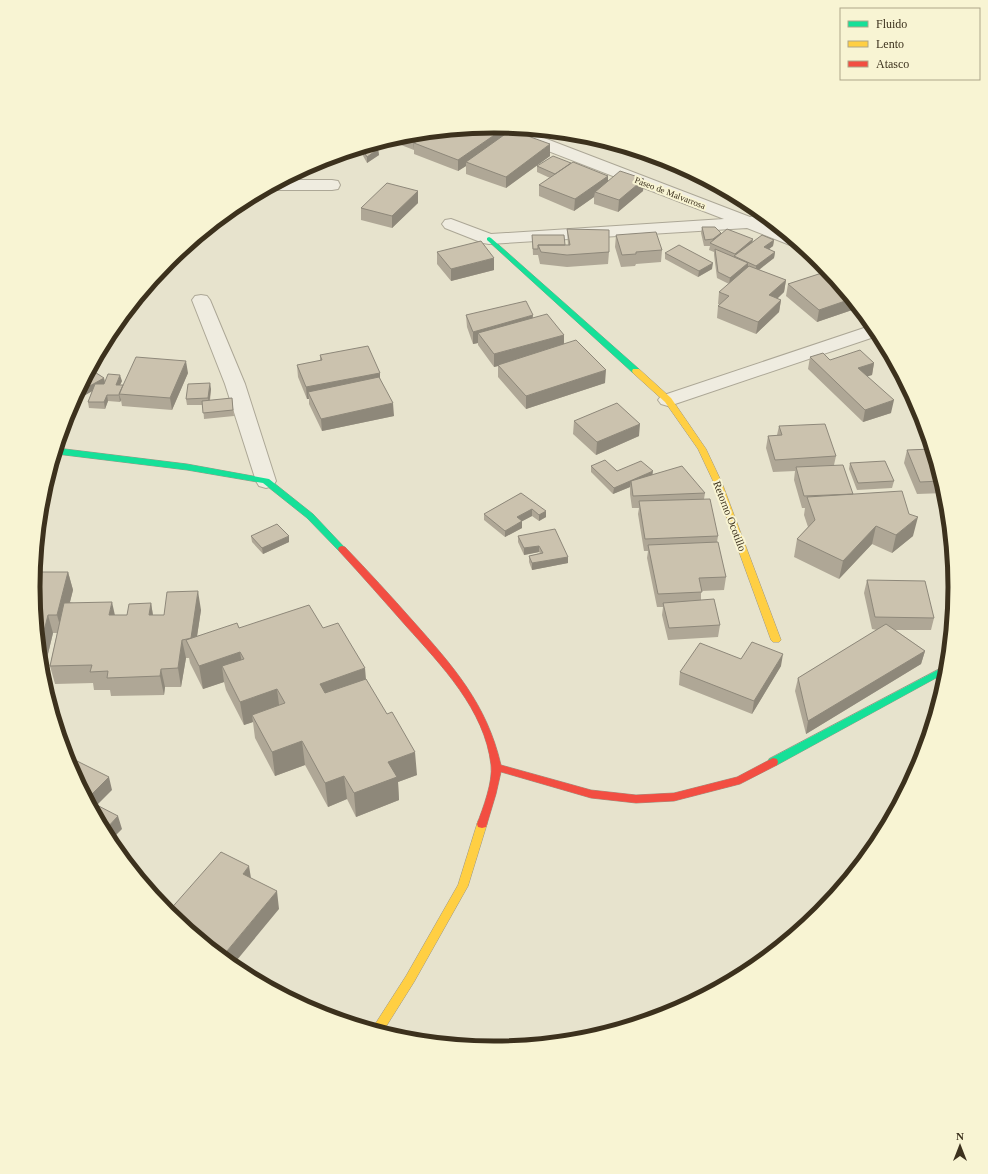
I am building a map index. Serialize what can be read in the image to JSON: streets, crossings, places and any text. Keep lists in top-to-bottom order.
{
  "streets": {
    "street": ["Paseo de Malvarrosa", "Retorno Ocotillo"]
  },
  "crossings": [
    ["Paseo de Malvarrosa", "Retorno Ocotillo"]
  ],
  "legend": ["Fluido", "Lento", "Atasco"],
  "north": "top"
}
